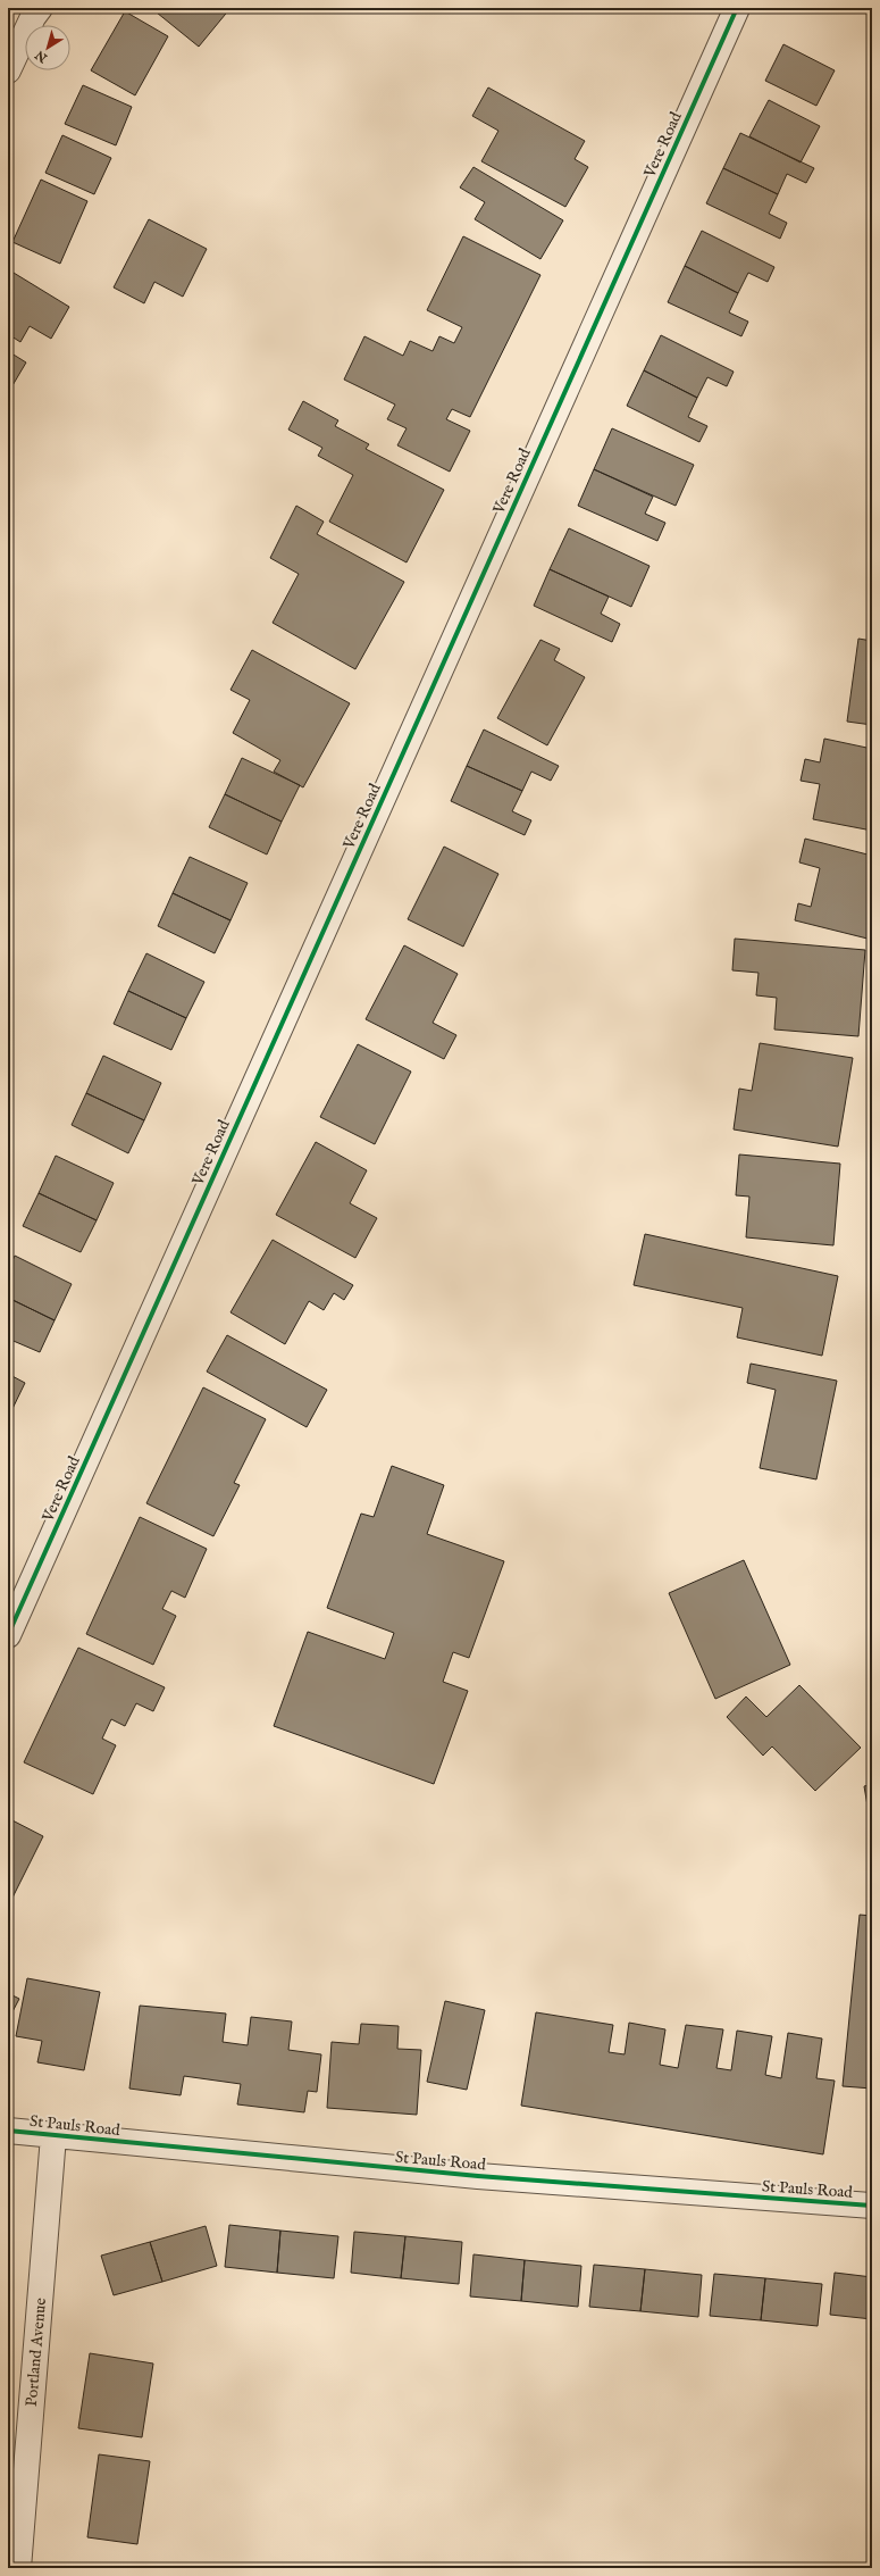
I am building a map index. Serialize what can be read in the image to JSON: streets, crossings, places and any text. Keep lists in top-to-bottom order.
{
  "streets": {
    "street": ["Vere Road", "St Pauls Road", "Portland Avenue"]
  },
  "crossings": [
    ["St Pauls Road", "Portland Avenue"]
  ],
  "north": "bottom left"
}
